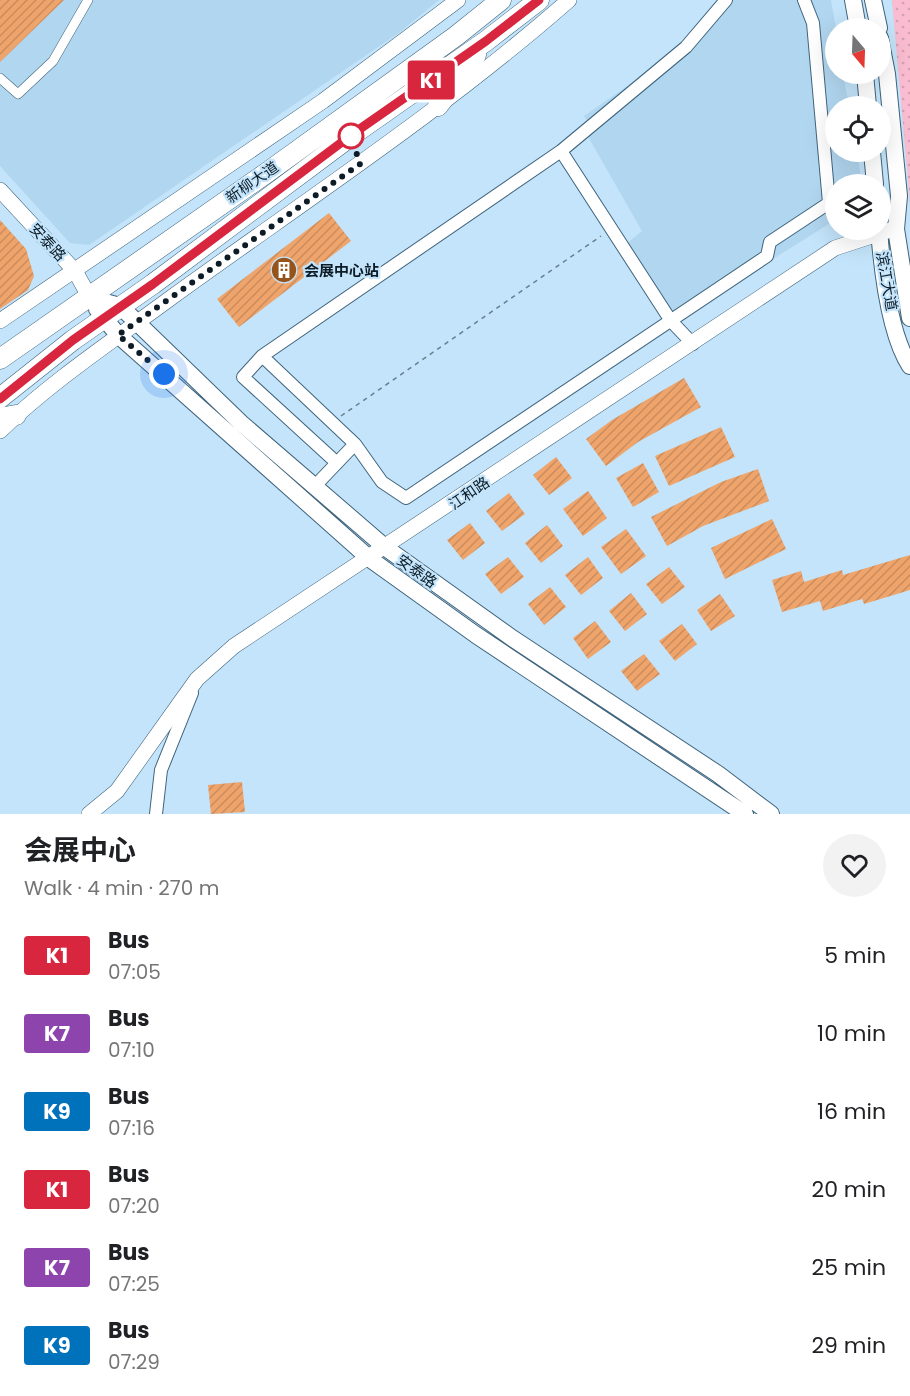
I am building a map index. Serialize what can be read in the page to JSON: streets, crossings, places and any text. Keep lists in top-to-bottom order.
{
  "streets": {
    "highway": ["新柳大道"],
    "main road": ["安泰路", "滨江大道"],
    "street": ["江和路"]
  },
  "crossings": [
    ["新柳大道", "安泰路"],
    ["安泰路", "江和路"]
  ],
  "places": {
    "building": ["会展中心站"]
  },
  "lines": ["bus line K1"],
  "north": "bottom",
  "page": {
    "on_map": "K1",
    "heading": ["会展中心", "Walk · 4 min · 270 m"],
    "list": [
      {
        "mark": "K1",
        "name": "Bus",
        "note": "07:05",
        "value": "5 min"
      },
      {
        "mark": "K7",
        "name": "Bus",
        "note": "07:10",
        "value": "10 min"
      },
      {
        "mark": "K9",
        "name": "Bus",
        "note": "07:16",
        "value": "16 min"
      },
      {
        "mark": "K1",
        "name": "Bus",
        "note": "07:20",
        "value": "20 min"
      },
      {
        "mark": "K7",
        "name": "Bus",
        "note": "07:25",
        "value": "25 min"
      },
      {
        "mark": "K9",
        "name": "Bus",
        "note": "07:29",
        "value": "29 min"
      }
    ]
  }
}
